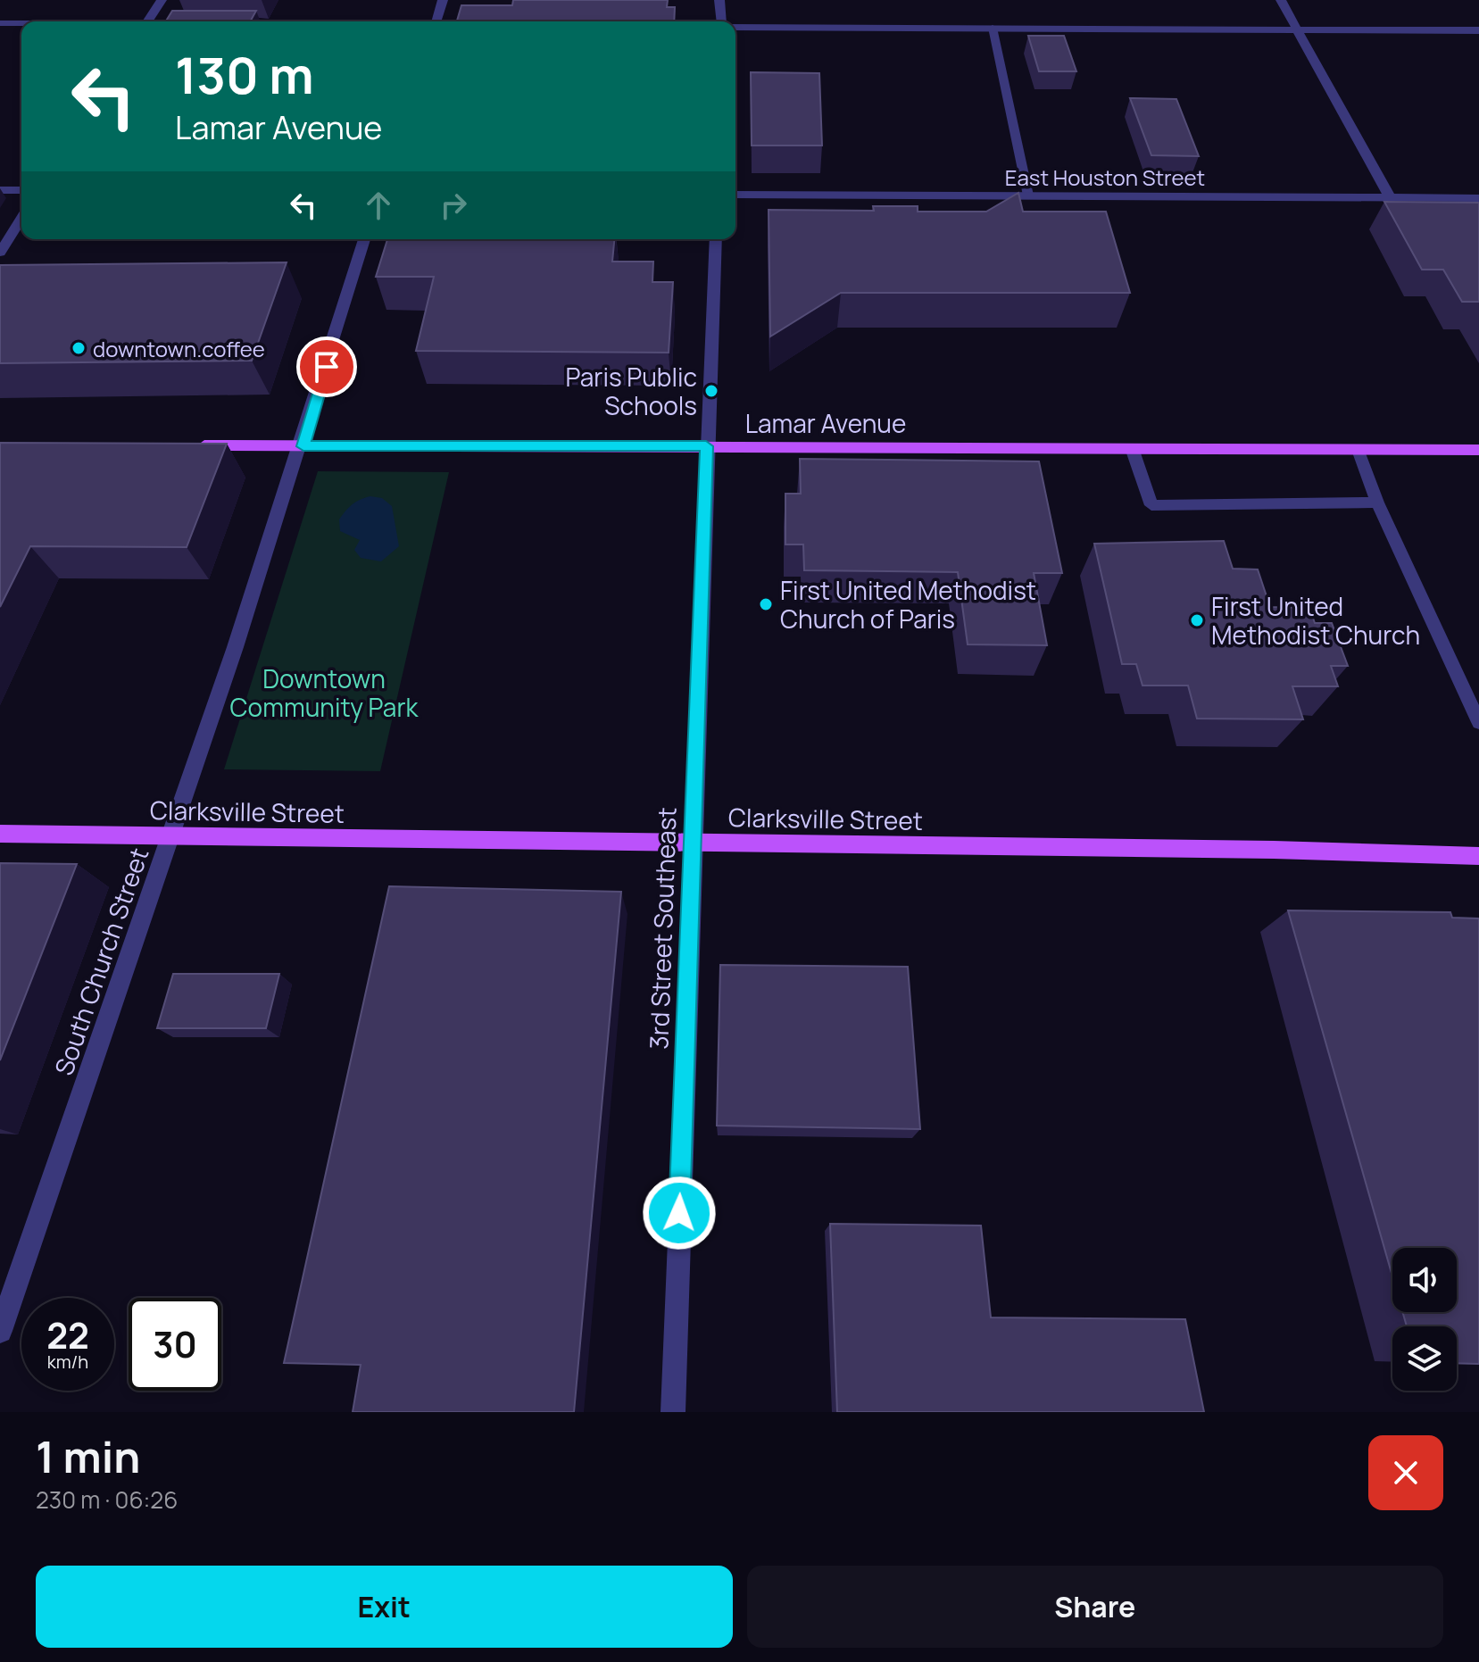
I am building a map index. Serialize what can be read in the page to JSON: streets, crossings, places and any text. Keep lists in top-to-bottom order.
{
  "streets": {
    "main road": ["Lamar Avenue", "Clarksville Street"],
    "street": ["East Houston Street", "3rd Street Southeast", "South Church Street"]
  },
  "crossings": [
    ["Lamar Avenue", "3rd Street Southeast"],
    ["Lamar Avenue", "South Church Street"],
    ["Clarksville Street", "3rd Street Southeast"],
    ["Clarksville Street", "South Church Street"]
  ],
  "parks": ["Downtown Community Park"],
  "places": [
    "downtown.coffee",
    "Paris Public Schools",
    "First United Methodist Church of Paris",
    "First United Methodist Church"
  ],
  "page": {
    "turn": ["130 m", "Lamar Avenue"],
    "speed": "22 km/h",
    "limit": "30",
    "heading": ["1 min", "230 m · 06:26"],
    "buttons": ["Exit", "Share"]
  }
}
